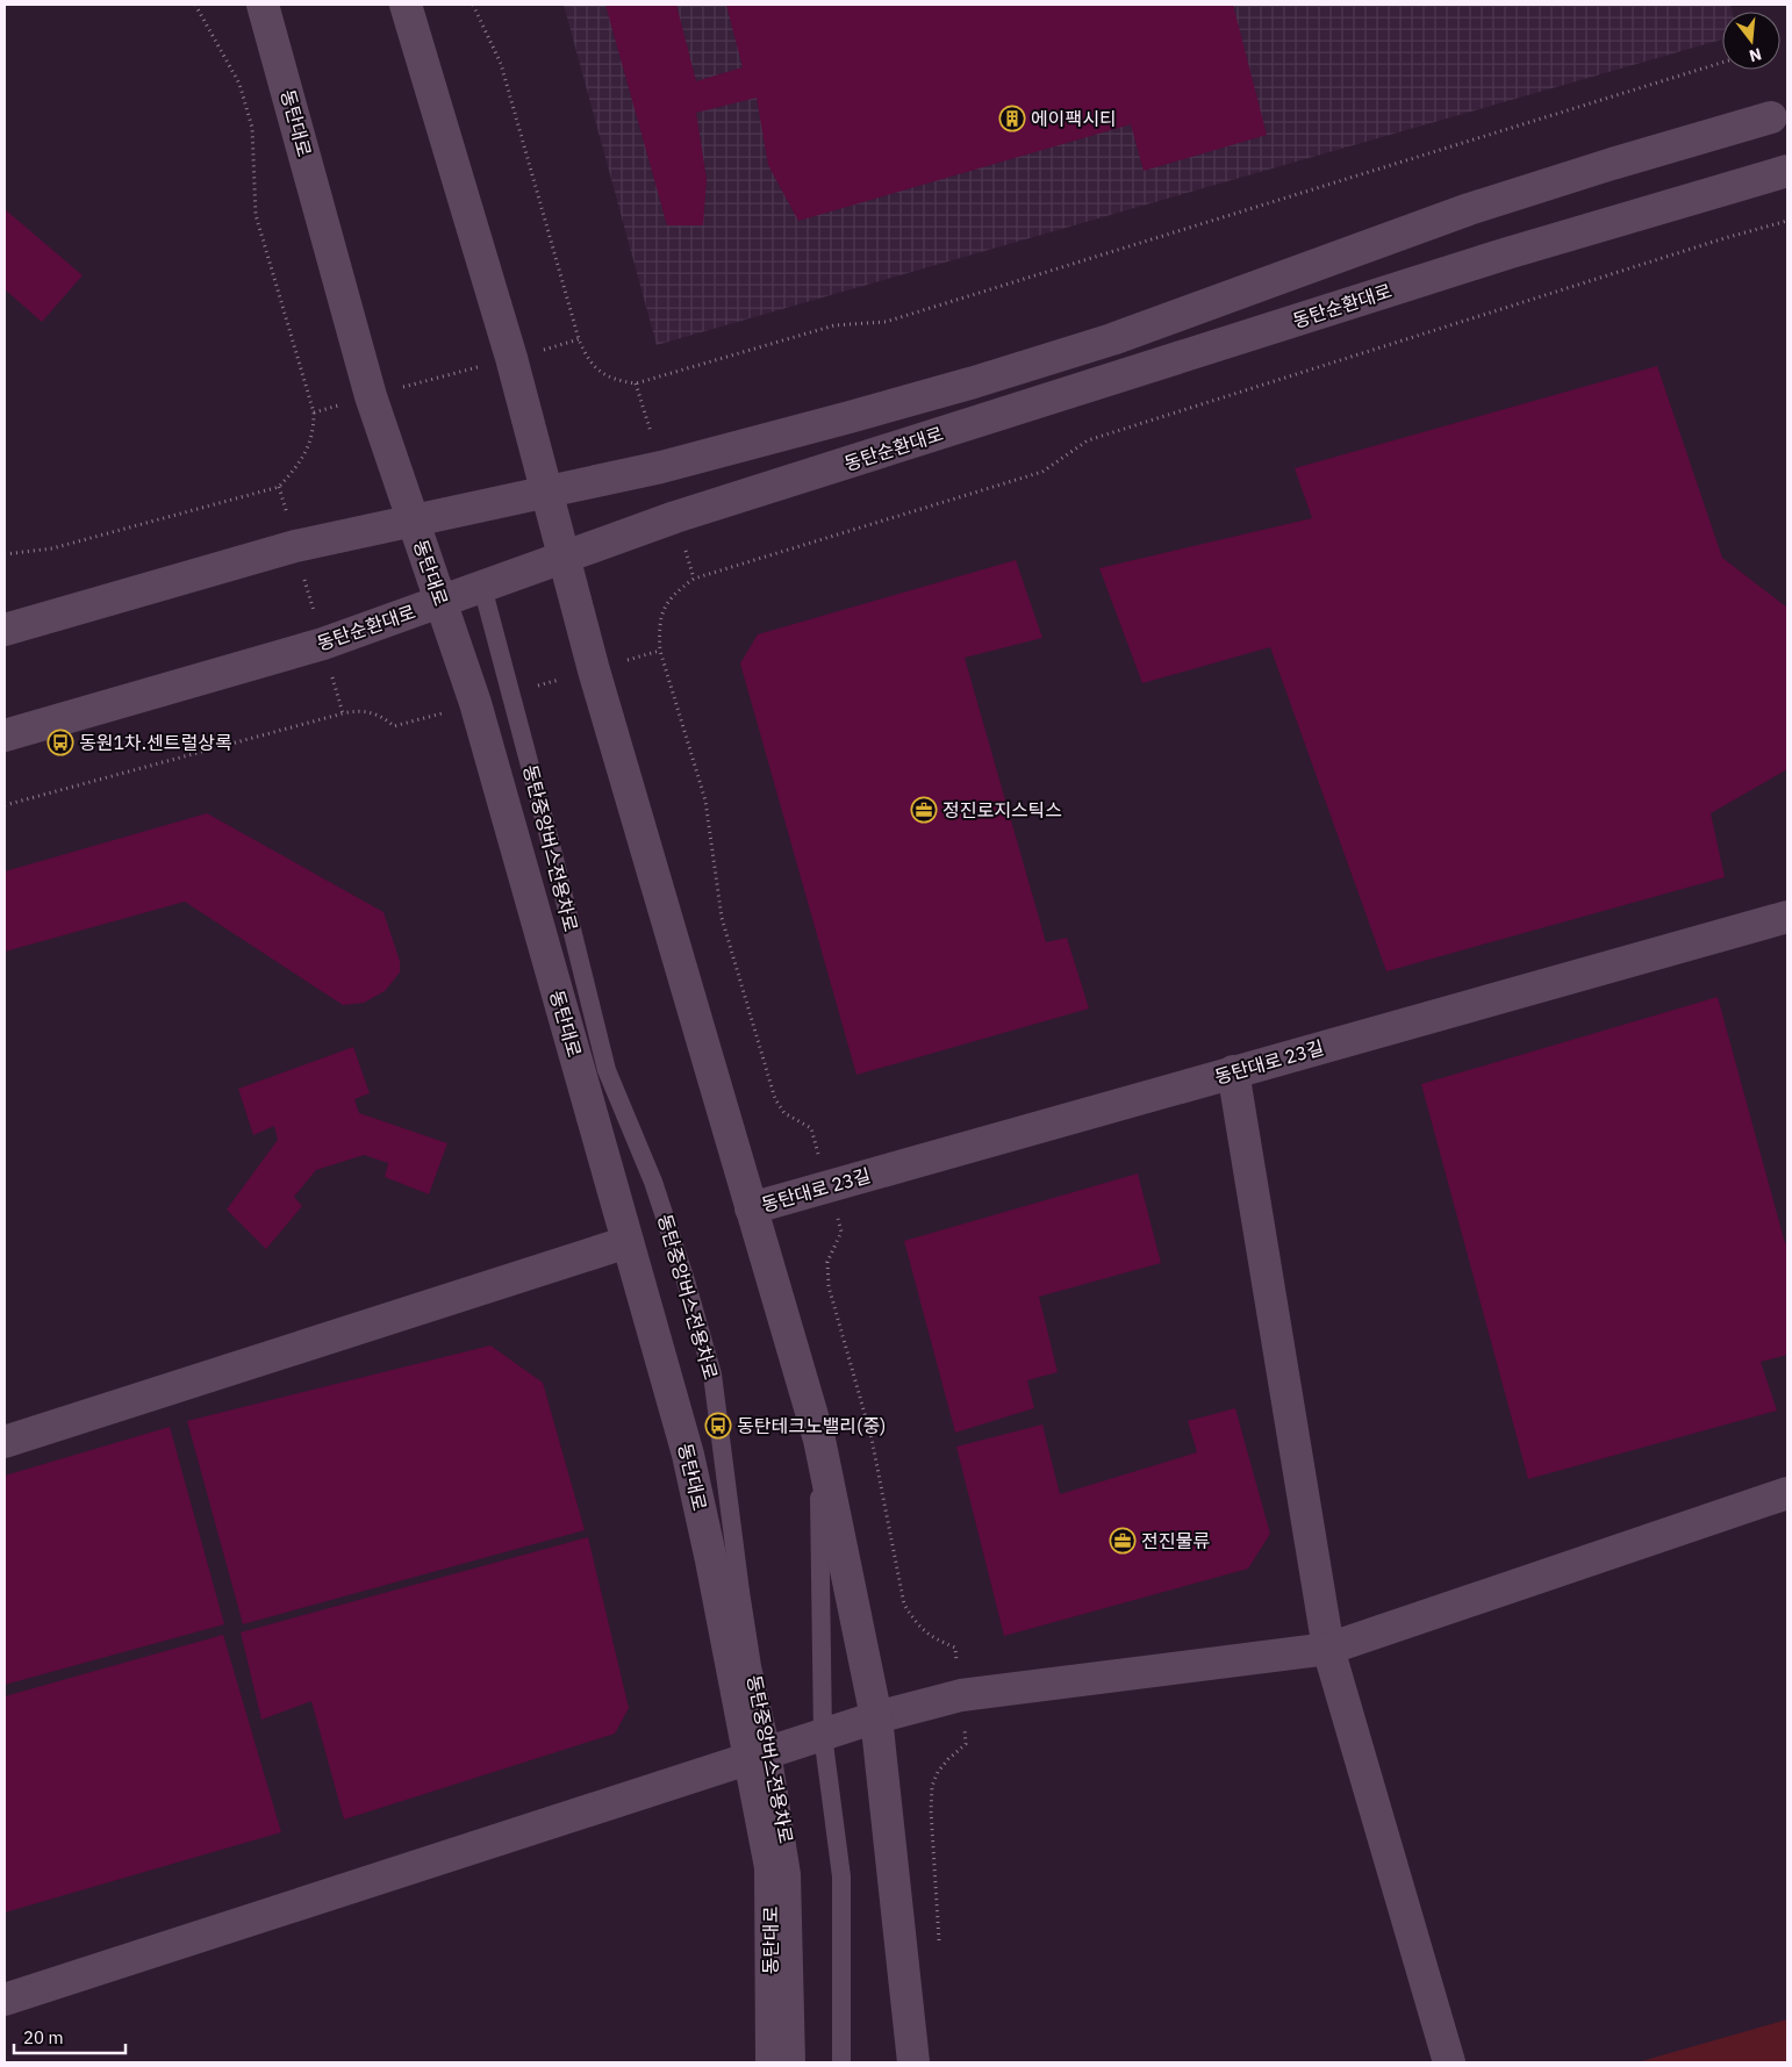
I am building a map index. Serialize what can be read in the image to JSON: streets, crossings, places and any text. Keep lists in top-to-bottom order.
{
  "streets": {
    "street": ["동탄대로", "동탄순환대로", "동탄대로 23길"],
    "lane": ["동탄중앙버스전용차로"]
  },
  "crossings": [
    ["동탄대로", "동탄순환대로"],
    ["동탄대로", "동탄중앙버스전용차로"],
    ["동탄순환대로", "동탄중앙버스전용차로"]
  ],
  "places": {
    "building": ["에이팩시티"],
    "bus stop": ["동원1차.센트럴상록", "동탄테크노밸리(중)"],
    "office": ["정진로지스틱스", "전진물류"]
  },
  "scale_bar": "20 m",
  "north": "bottom"
}
